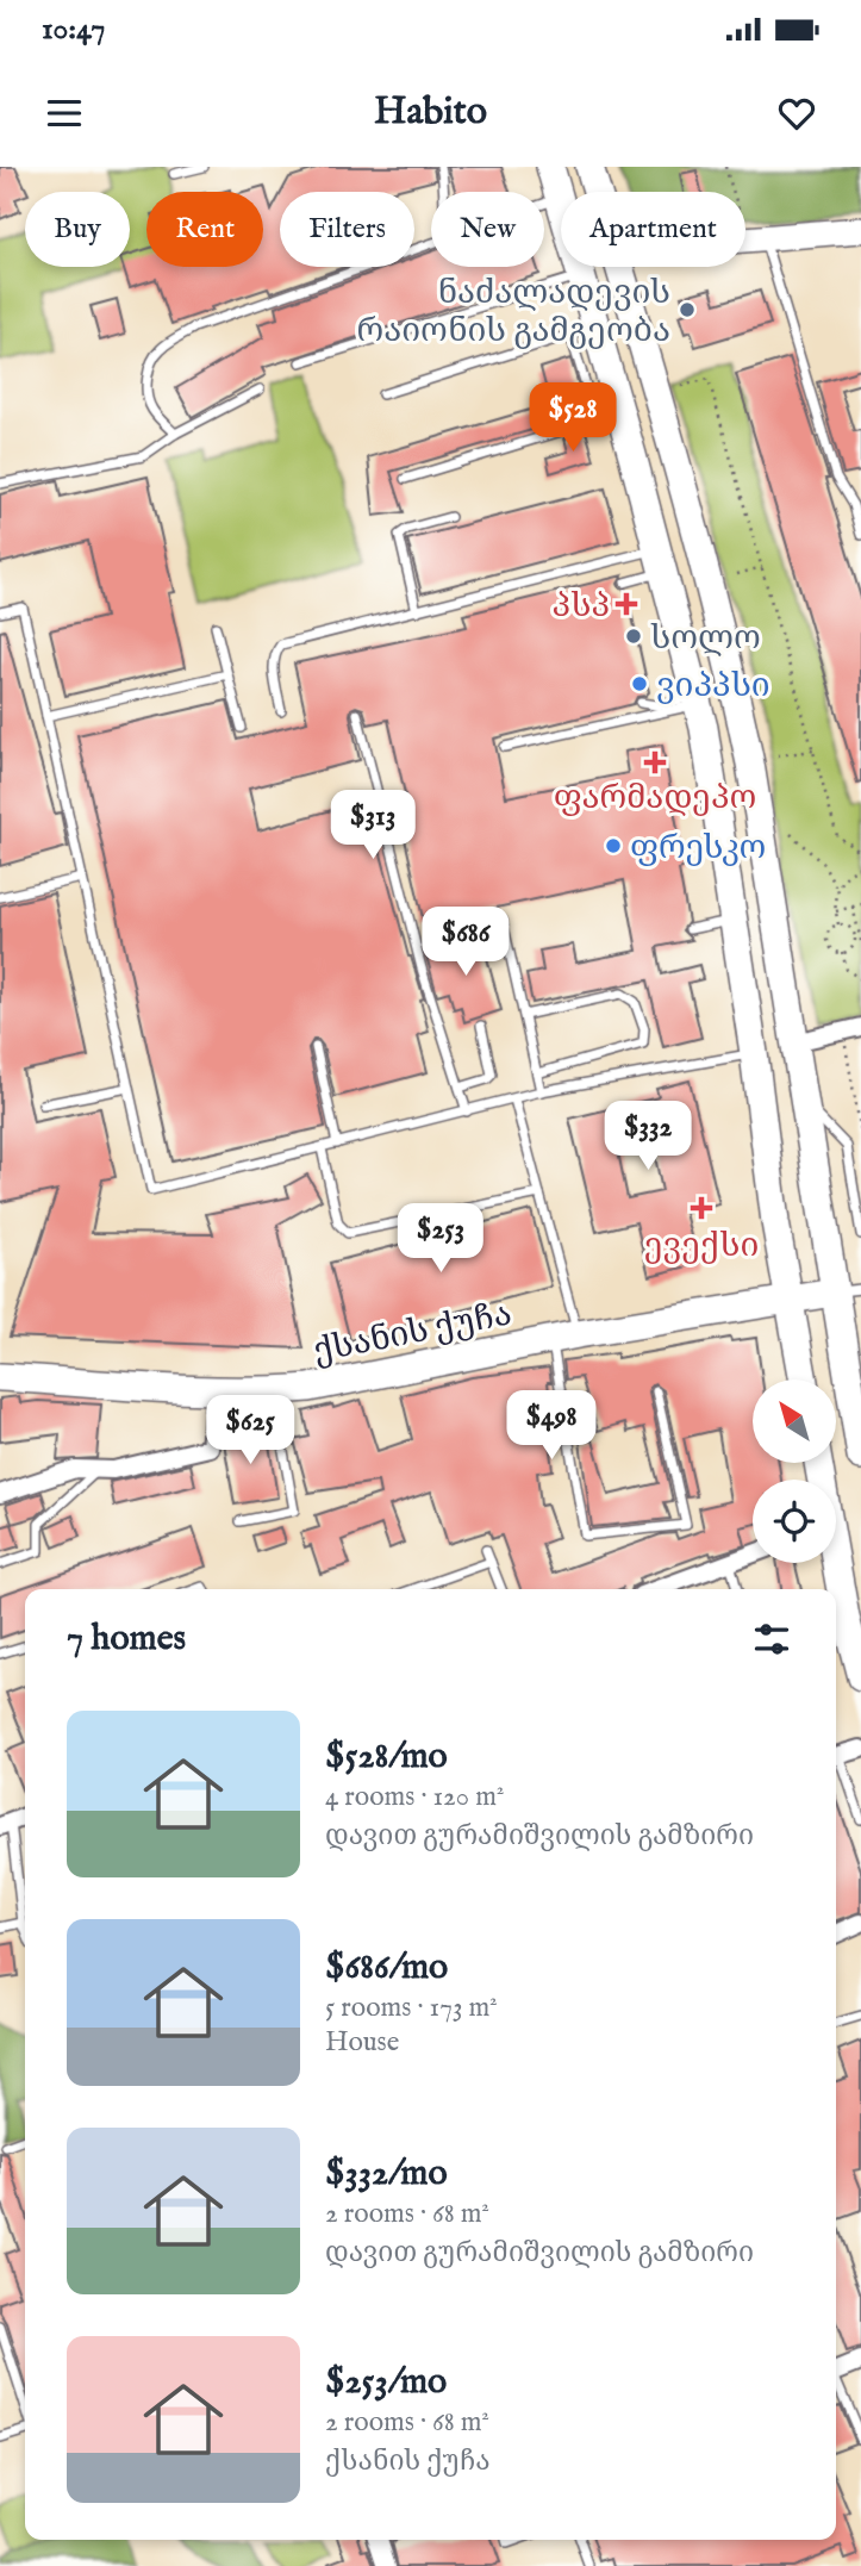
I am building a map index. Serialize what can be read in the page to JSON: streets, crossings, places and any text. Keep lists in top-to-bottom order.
{
  "streets": {
    "main road": ["ქსანის ქუჩა"]
  },
  "places": {
    "other": [
      "ნაძალადევის რაიონის გამგეობა",
      "სოლო",
      "ვიპპსი",
      "ფრესკო"
    ],
    "health": ["პსპ", "ფარმადეპო", "ევექსი"]
  },
  "north": "top left",
  "page": {
    "status": "10:47",
    "header": "Habito",
    "chip": [
      "Buy",
      "Rent",
      "Filters",
      "New",
      "Apartment"
    ],
    "price": [
      "$528",
      "$313",
      "$686",
      "$332",
      "$253",
      "$498",
      "$625"
    ],
    "heading": "7 homes",
    "list": [
      {
        "name": "$528/mo",
        "note": "4 rooms · 120 m² · დავით გურამიშვილის გამზირი"
      },
      {
        "name": "$686/mo",
        "note": "5 rooms · 173 m² · House"
      },
      {
        "name": "$332/mo",
        "note": "2 rooms · 68 m² · დავით გურამიშვილის გამზირი"
      },
      {
        "name": "$253/mo",
        "note": "2 rooms · 68 m² · ქსანის ქუჩა"
      }
    ]
  }
}
